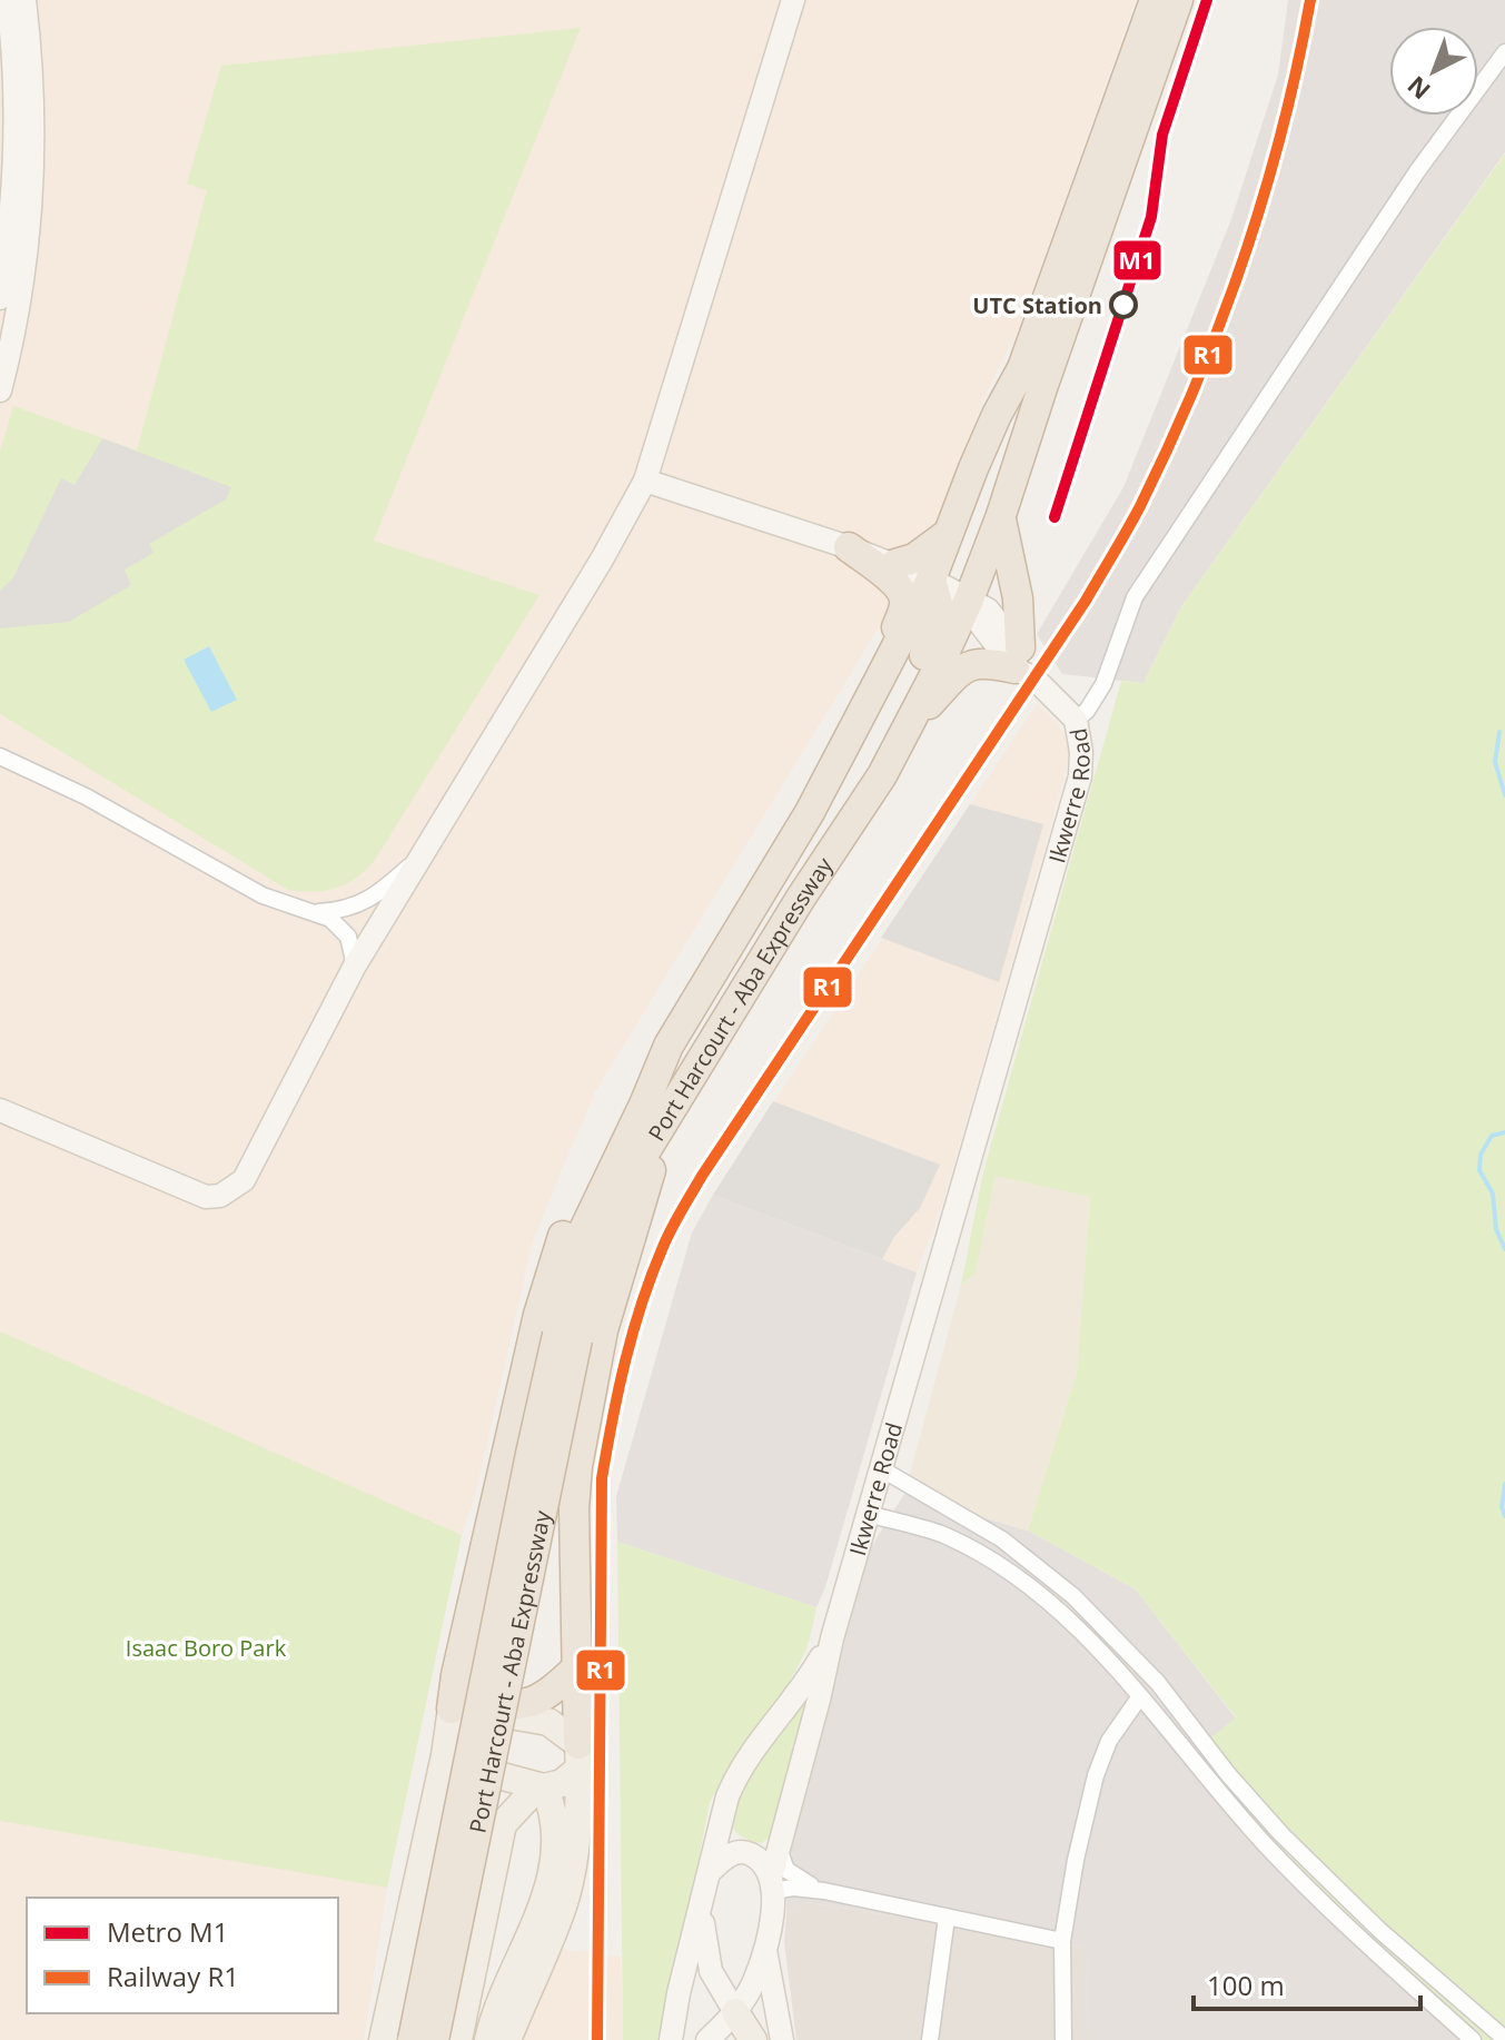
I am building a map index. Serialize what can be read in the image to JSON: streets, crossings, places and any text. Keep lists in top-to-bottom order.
{
  "streets": {
    "highway": ["Port Harcourt - Aba Expressway"],
    "street": ["Ikwerre Road"]
  },
  "parks": ["Isaac Boro Park"],
  "places": ["UTC Station"],
  "lines": ["metro line M1", "rail line R1"],
  "legend": ["Metro M1", "Railway R1"],
  "scale_bar": "100 m",
  "north": "bottom left"
}
